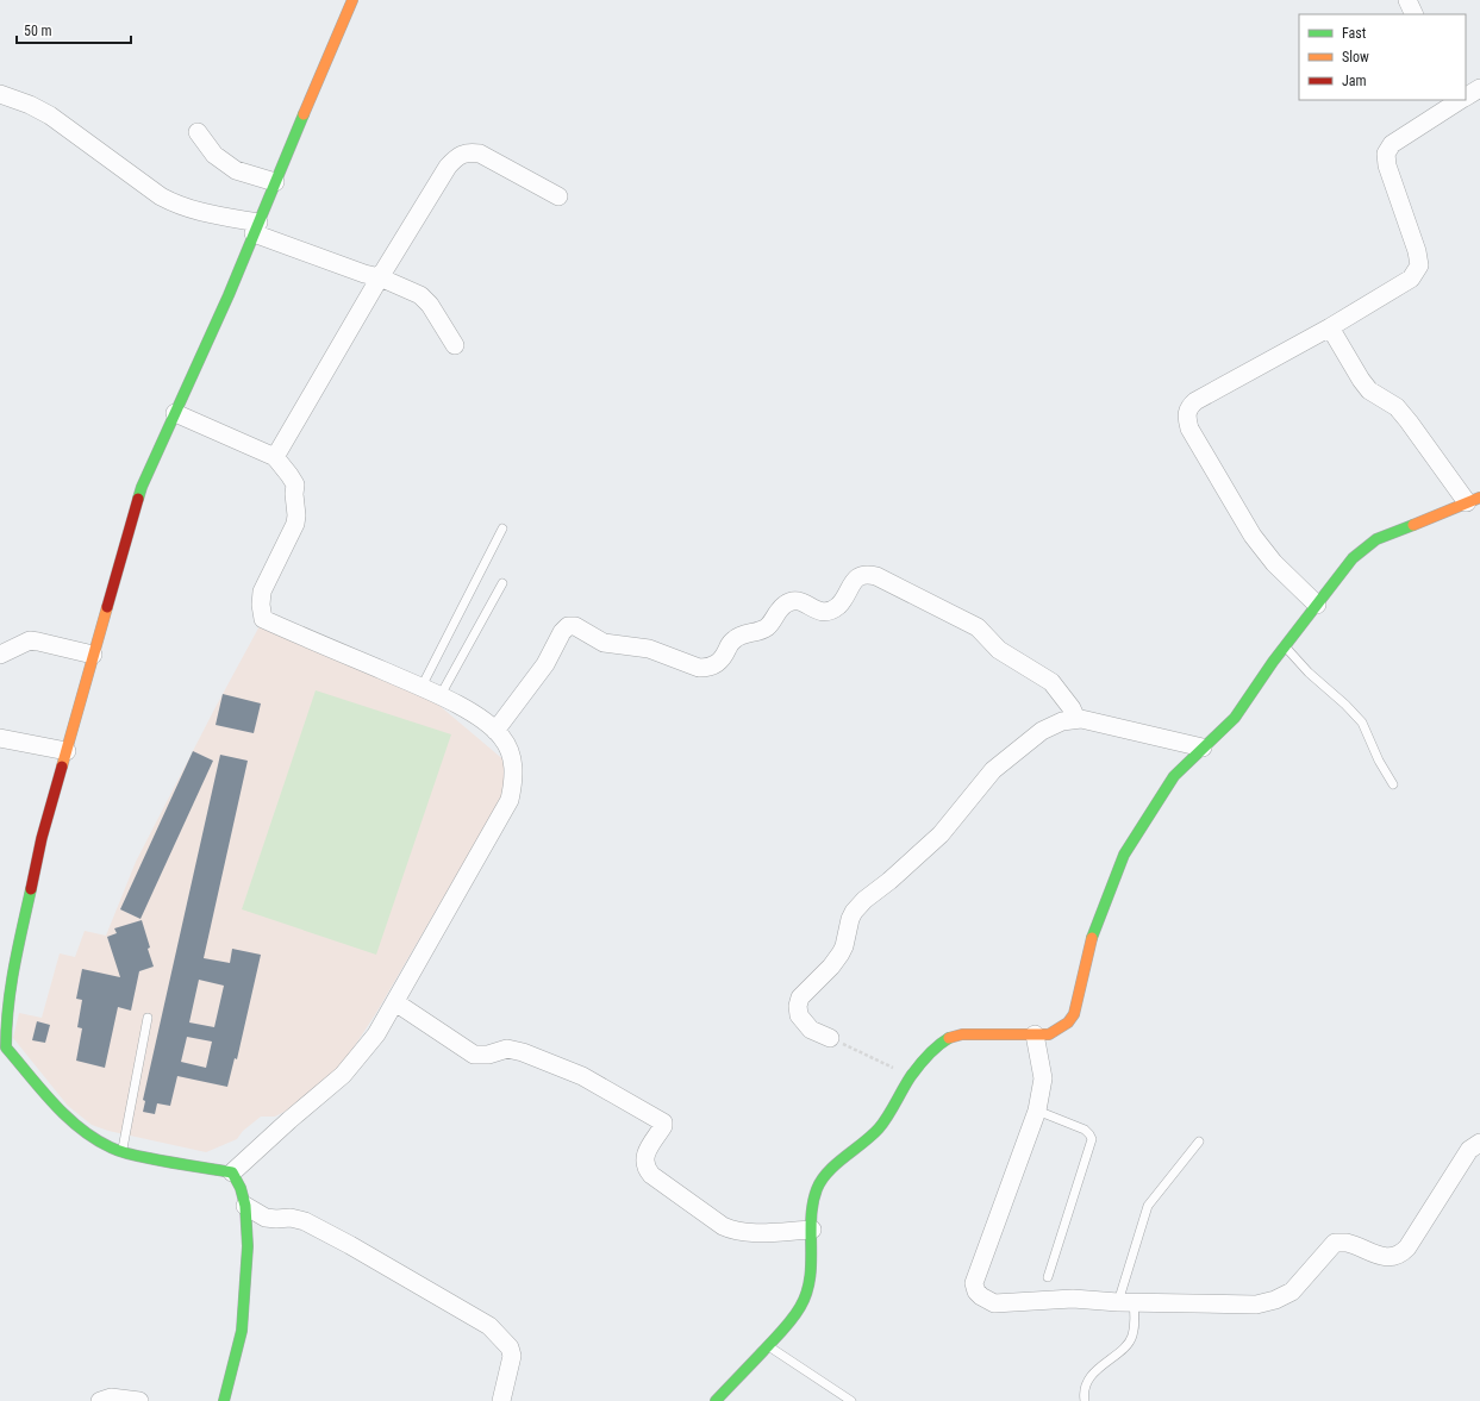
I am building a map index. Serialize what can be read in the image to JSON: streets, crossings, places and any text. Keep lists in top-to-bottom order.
{
  "legend": ["Fast", "Slow", "Jam"],
  "scale_bar": "50 m"
}
